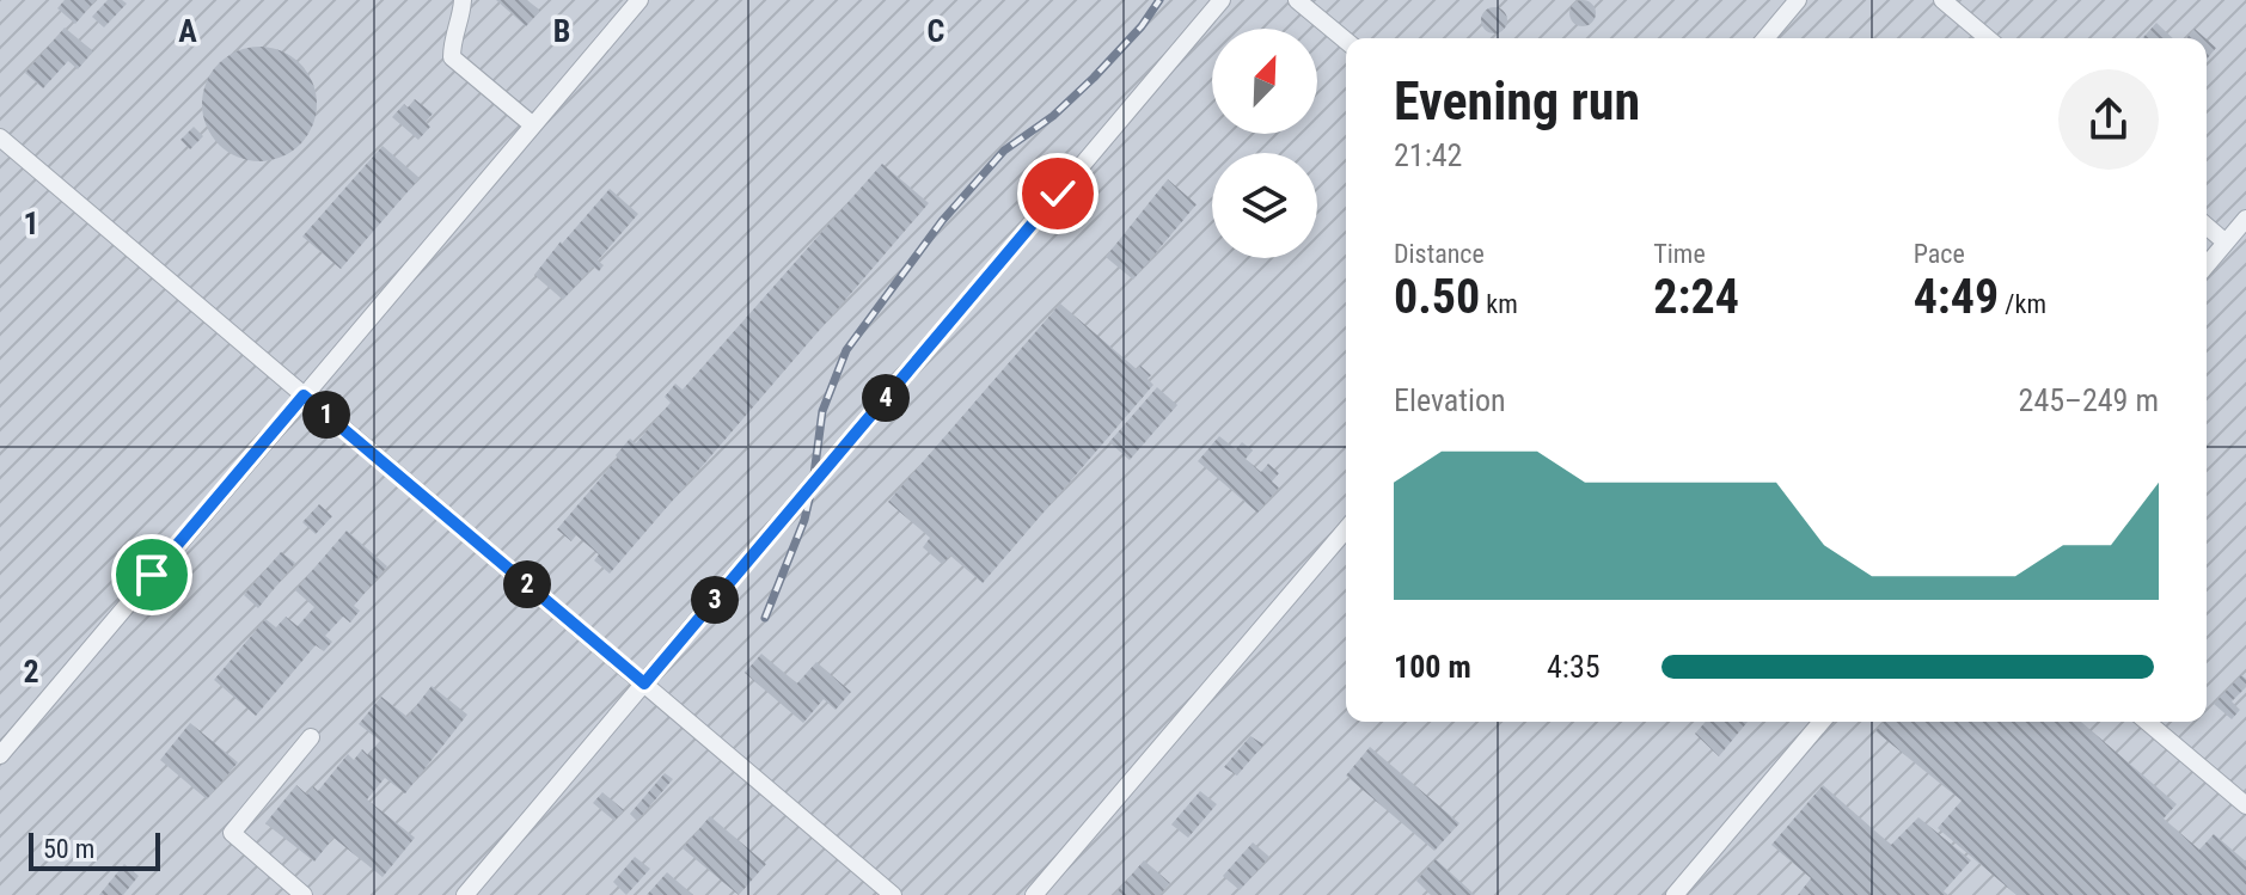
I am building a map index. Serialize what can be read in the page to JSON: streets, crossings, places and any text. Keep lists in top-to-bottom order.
{
  "scale_bar": "50 m",
  "north": "top right",
  "page": {
    "heading": ["Evening run", "21:42"],
    "stats": [
      ["Distance", "0.50 km"],
      ["Time", "2:24"],
      ["Pace", "4:49 /km"]
    ],
    "chart": ["Elevation", "245–249 m"],
    "pins": [
      "4",
      "1",
      "2",
      "3"
    ],
    "list": [
      {
        "name": "100 m",
        "note": "4:35"
      }
    ],
    "scale": "50 m"
  },
  "grid": {
    "columns": ["A", "B", "C"],
    "rows": ["1", "2"]
  }
}
